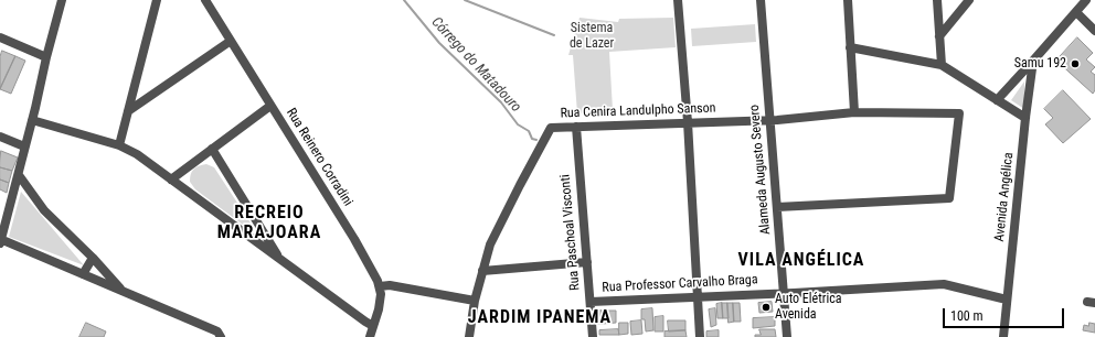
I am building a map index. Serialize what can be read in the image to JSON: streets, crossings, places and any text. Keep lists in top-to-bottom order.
{
  "streets": {
    "street": [
      "Rua Cenira Landulpho Sanson",
      "Rua Reinero Corradini",
      "Alameda Augusto Severo",
      "Avenida Angélica",
      "Rua Paschoal Visconti",
      "Rua Professor Carvalho Braga"
    ]
  },
  "crossings": [
    ["Rua Cenira Landulpho Sanson", "Alameda Augusto Severo"],
    ["Rua Cenira Landulpho Sanson", "Rua Paschoal Visconti"],
    ["Alameda Augusto Severo", "Rua Professor Carvalho Braga"],
    ["Avenida Angélica", "Rua Professor Carvalho Braga"],
    ["Rua Paschoal Visconti", "Rua Professor Carvalho Braga"]
  ],
  "districts": ["RECREIO MARAJOARA", "VILA ANGÉLICA", "JARDIM IPANEMA"],
  "water": ["Córrego do Matadouro"],
  "parks": ["Sistema de Lazer"],
  "places": ["Samu 192", "Auto Elétrica Avenida"],
  "scale_bar": "100 m"
}
